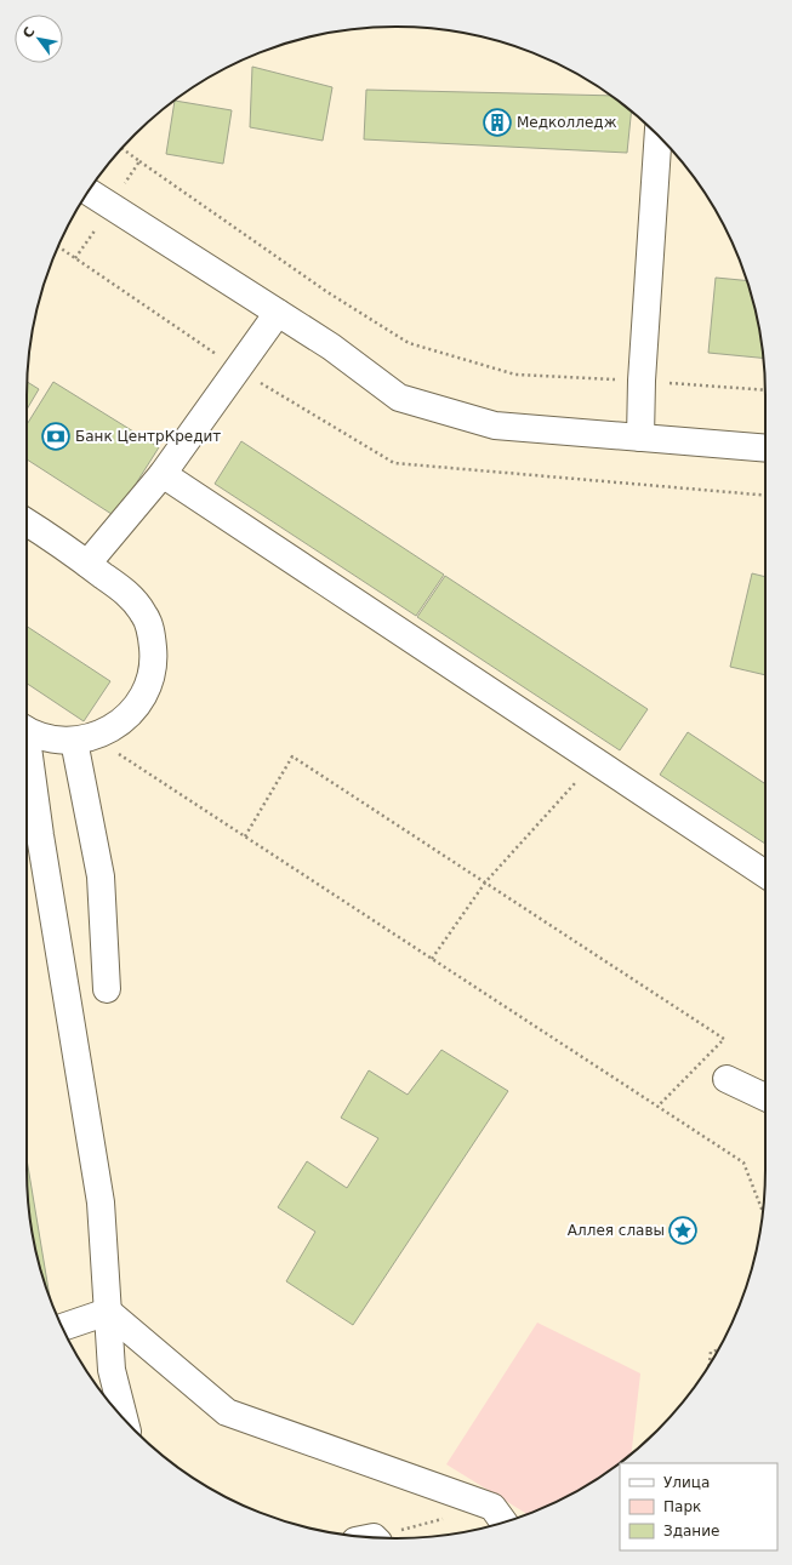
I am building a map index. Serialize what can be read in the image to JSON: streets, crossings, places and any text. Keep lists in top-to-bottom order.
{
  "places": {
    "building": ["Медколледж"],
    "bank": ["Банк ЦентрКредит"],
    "place": ["Аллея славы"]
  },
  "legend": ["Улица", "Парк", "Здание"],
  "north": "top left"
}
